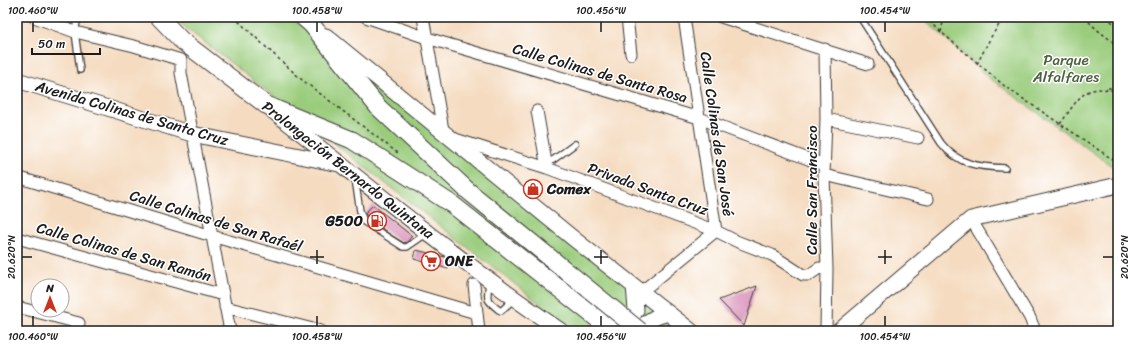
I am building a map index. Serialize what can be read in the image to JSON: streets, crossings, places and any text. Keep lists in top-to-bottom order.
{
  "streets": {
    "main road": ["Prolongación Bernardo Quintana"],
    "street": [
      "Calle Colinas de Santa Rosa",
      "Avenida Colinas de Santa Cruz",
      "Calle Colinas de San José",
      "Privada Santa Cruz",
      "Calle San Francisco",
      "Calle Colinas de San Rafaél",
      "Calle Colinas de San Ramón"
    ]
  },
  "crossings": [
    ["Calle Colinas de Santa Rosa", "Calle Colinas de San José"],
    ["Calle Colinas de Santa Rosa", "Calle San Francisco"],
    ["Avenida Colinas de Santa Cruz", "Prolongación Bernardo Quintana"],
    ["Calle Colinas de San José", "Privada Santa Cruz"],
    ["Privada Santa Cruz", "Calle San Francisco"]
  ],
  "parks": ["Parque Alfalfares"],
  "places": {
    "shop": ["Comex"],
    "fuel station": ["G500"],
    "supermarket": ["ONE"]
  },
  "scale_bar": "50 m",
  "north": "top",
  "coordinates": [
    "100.460°W",
    "100.458°W",
    "100.456°W",
    "100.454°W",
    "20.620°N"
  ]
}
